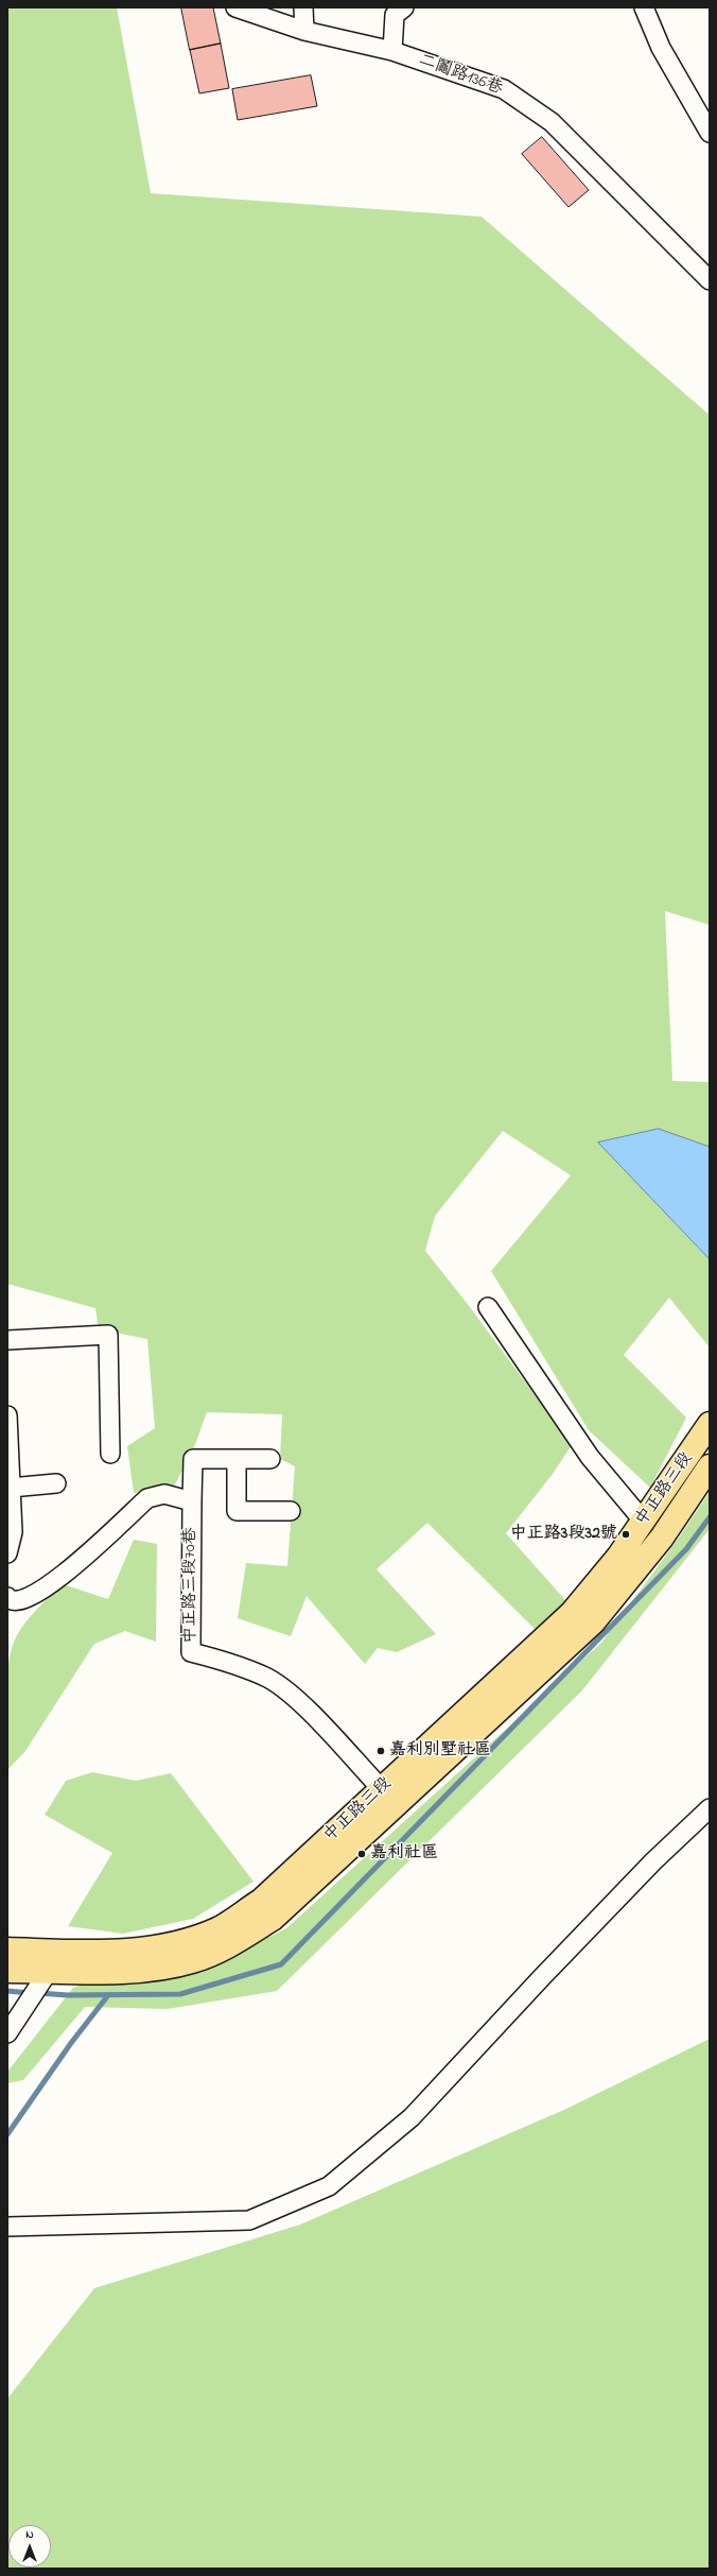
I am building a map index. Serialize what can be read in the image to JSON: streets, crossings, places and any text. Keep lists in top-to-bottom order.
{
  "streets": {
    "main road": ["中正路三段"],
    "street": ["二鬮路136巷", "中正路三段70巷"]
  },
  "crossings": [
    ["中正路三段", "中正路三段70巷"]
  ],
  "places": ["中正路3段32號", "嘉利別墅社區", "嘉利社區"],
  "north": "top"
}
